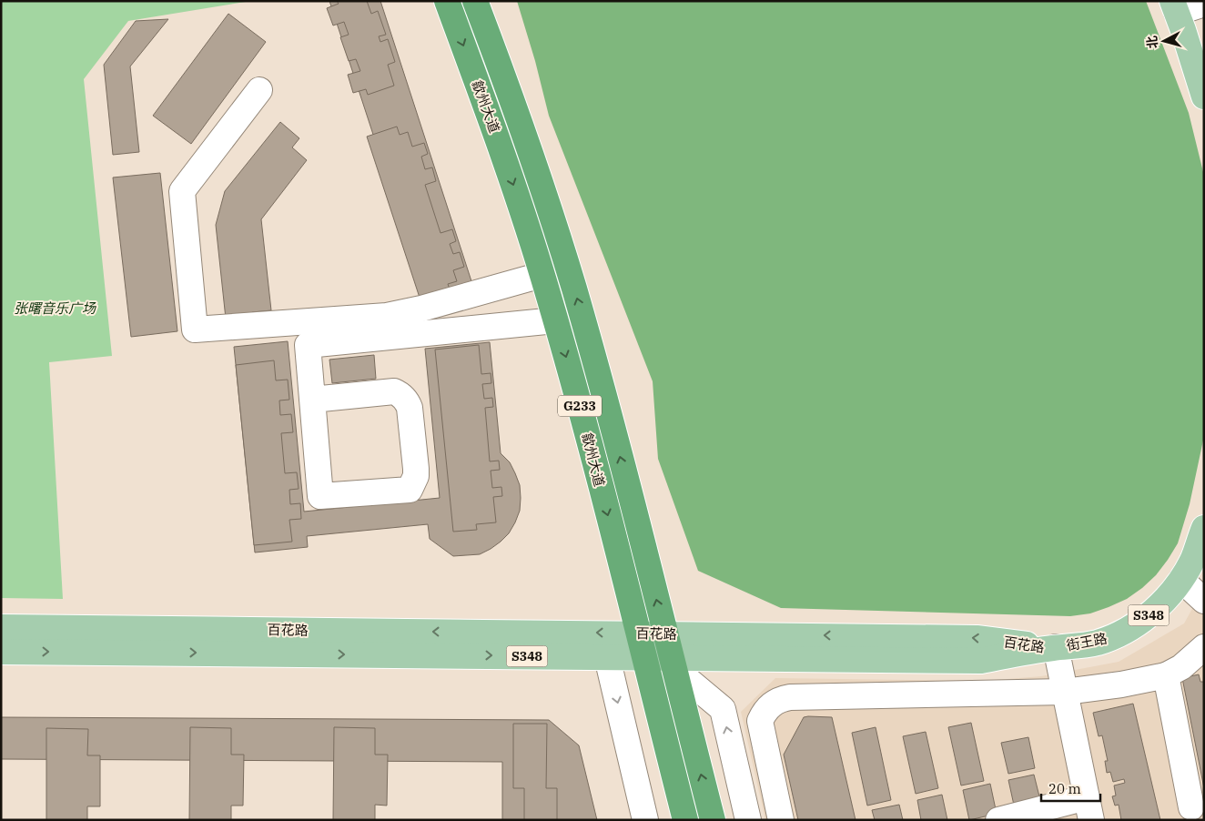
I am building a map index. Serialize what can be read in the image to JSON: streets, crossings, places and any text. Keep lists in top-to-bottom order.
{
  "streets": {
    "highway": ["歙州大道", "G233"],
    "main road": ["S348", "百花路", "街王路"]
  },
  "crossings": [
    ["歙州大道", "百花路"],
    ["百花路", "街王路"]
  ],
  "parks": ["张曙音乐广场"],
  "scale_bar": "20 m",
  "north": "left"
}
